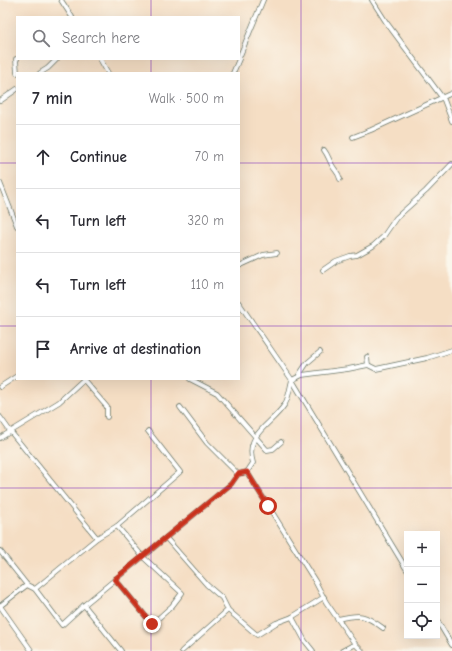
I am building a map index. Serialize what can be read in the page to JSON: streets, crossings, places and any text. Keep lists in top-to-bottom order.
{
  "page": {
    "search": "Search here",
    "heading": ["7 min", "Walk · 500 m"],
    "list": [
      ["Continue", "70 m"],
      ["Turn left", "320 m"],
      ["Turn left", "110 m"],
      "Arrive at destination"
    ],
    "map_buttons": ["+", "−"]
  }
}
